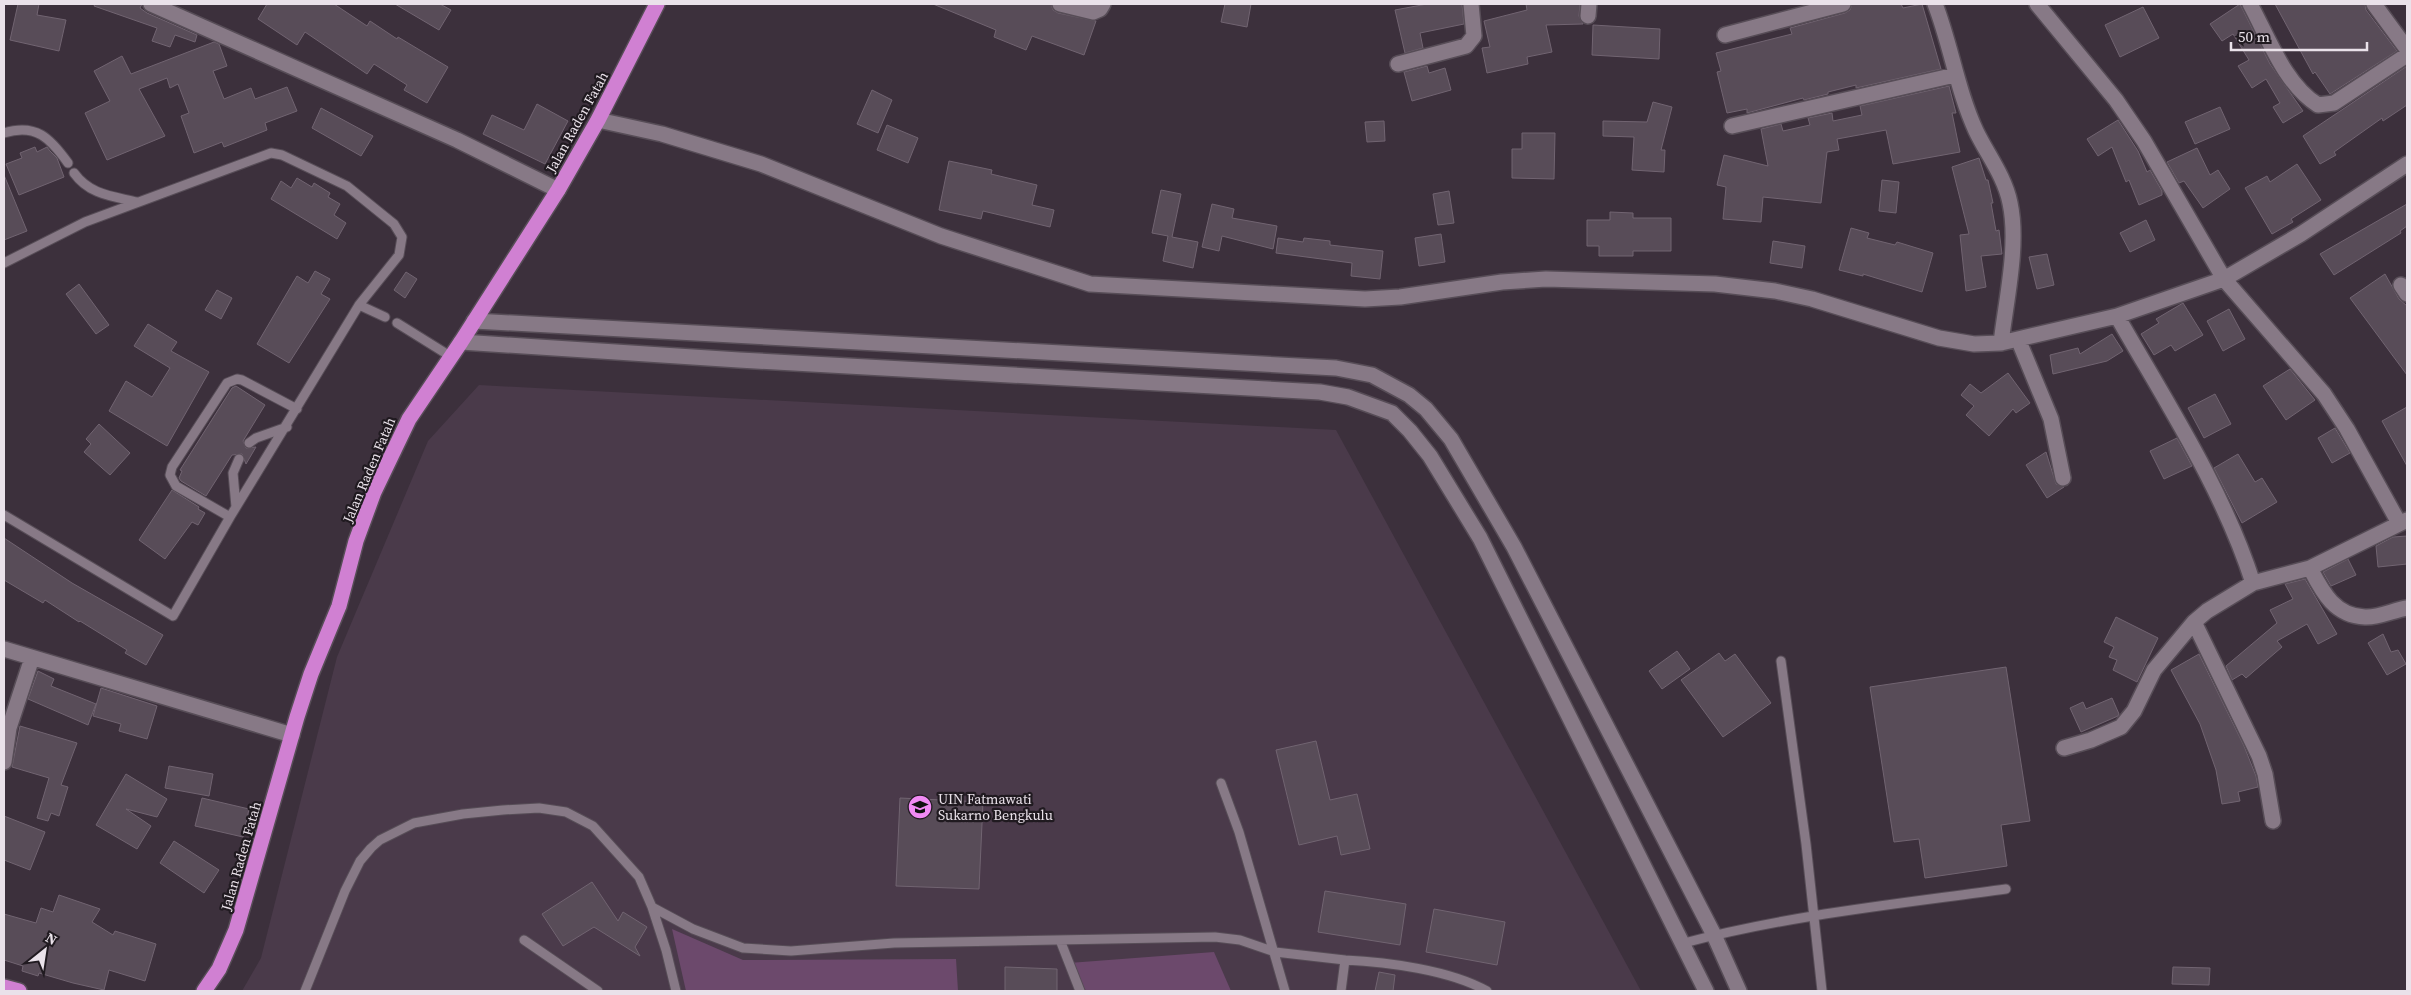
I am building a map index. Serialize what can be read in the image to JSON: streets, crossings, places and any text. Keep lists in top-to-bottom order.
{
  "streets": {
    "highway": ["Jalan Raden Fatah"]
  },
  "places": {
    "school or university": ["UIN Fatmawati Sukarno Bengkulu"]
  },
  "scale_bar": "50 m",
  "north": "top right"
}
